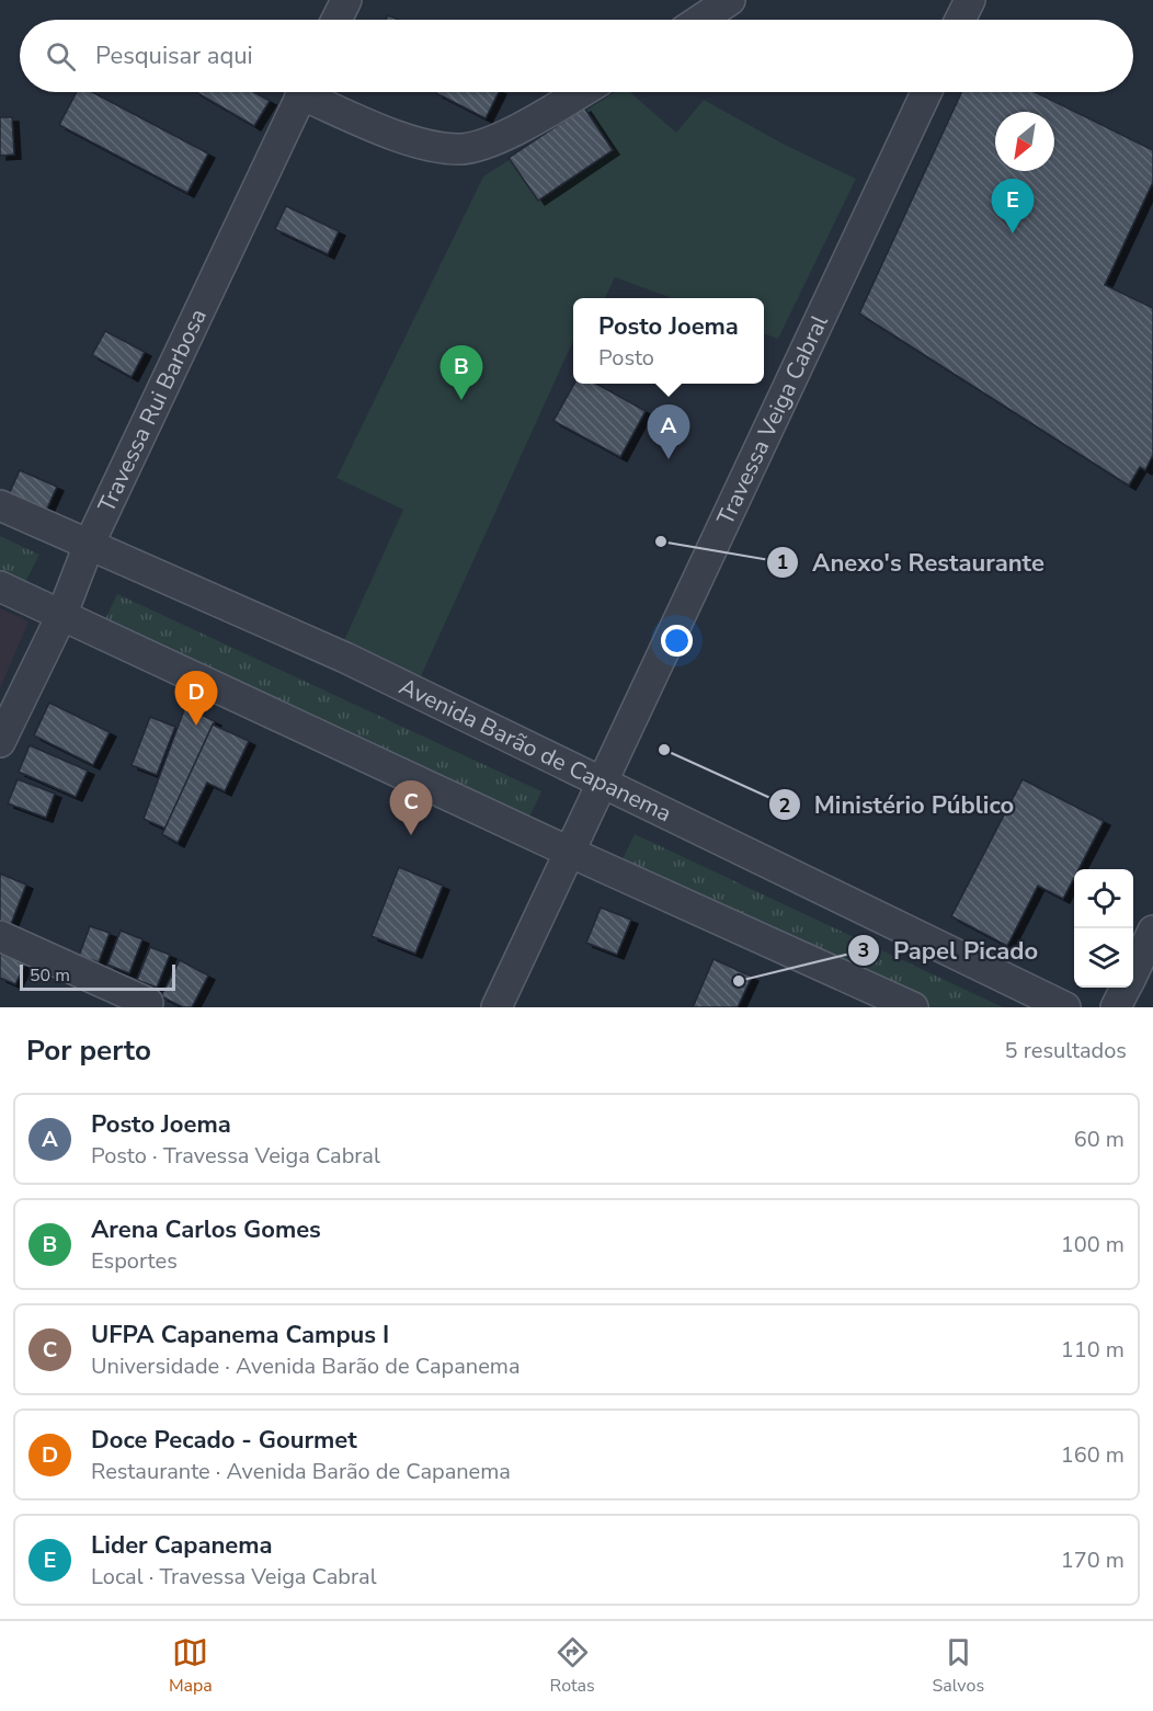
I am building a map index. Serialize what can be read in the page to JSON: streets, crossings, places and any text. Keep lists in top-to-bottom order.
{
  "streets": {
    "street": ["Travessa Rui Barbosa", "Travessa Veiga Cabral", "Avenida Barão de Capanema"]
  },
  "crossings": [
    ["Travessa Rui Barbosa", "Avenida Barão de Capanema"],
    ["Travessa Veiga Cabral", "Avenida Barão de Capanema"]
  ],
  "places": ["Anexo's Restaurante", "Ministério Público", "Papel Picado"],
  "scale_bar": "50 m",
  "north": "bottom left",
  "page": {
    "search": "Pesquisar aqui",
    "pins": [
      "E",
      "B",
      "A",
      "D",
      "C"
    ],
    "popup": ["Posto Joema", "Posto"],
    "scale": "50 m",
    "heading": ["Por perto", "5 resultados"],
    "list": [
      {
        "mark": "A",
        "name": "Posto Joema",
        "note": "Posto · Travessa Veiga Cabral",
        "value": "60 m"
      },
      {
        "mark": "B",
        "name": "Arena Carlos Gomes",
        "note": "Esportes",
        "value": "100 m"
      },
      {
        "mark": "C",
        "name": "UFPA Capanema Campus I",
        "note": "Universidade · Avenida Barão de Capanema",
        "value": "110 m"
      },
      {
        "mark": "D",
        "name": "Doce Pecado - Gourmet",
        "note": "Restaurante · Avenida Barão de Capanema",
        "value": "160 m"
      },
      {
        "mark": "E",
        "name": "Lider Capanema",
        "note": "Local · Travessa Veiga Cabral",
        "value": "170 m"
      }
    ],
    "nav": ["Mapa", "Rotas", "Salvos"]
  }
}
